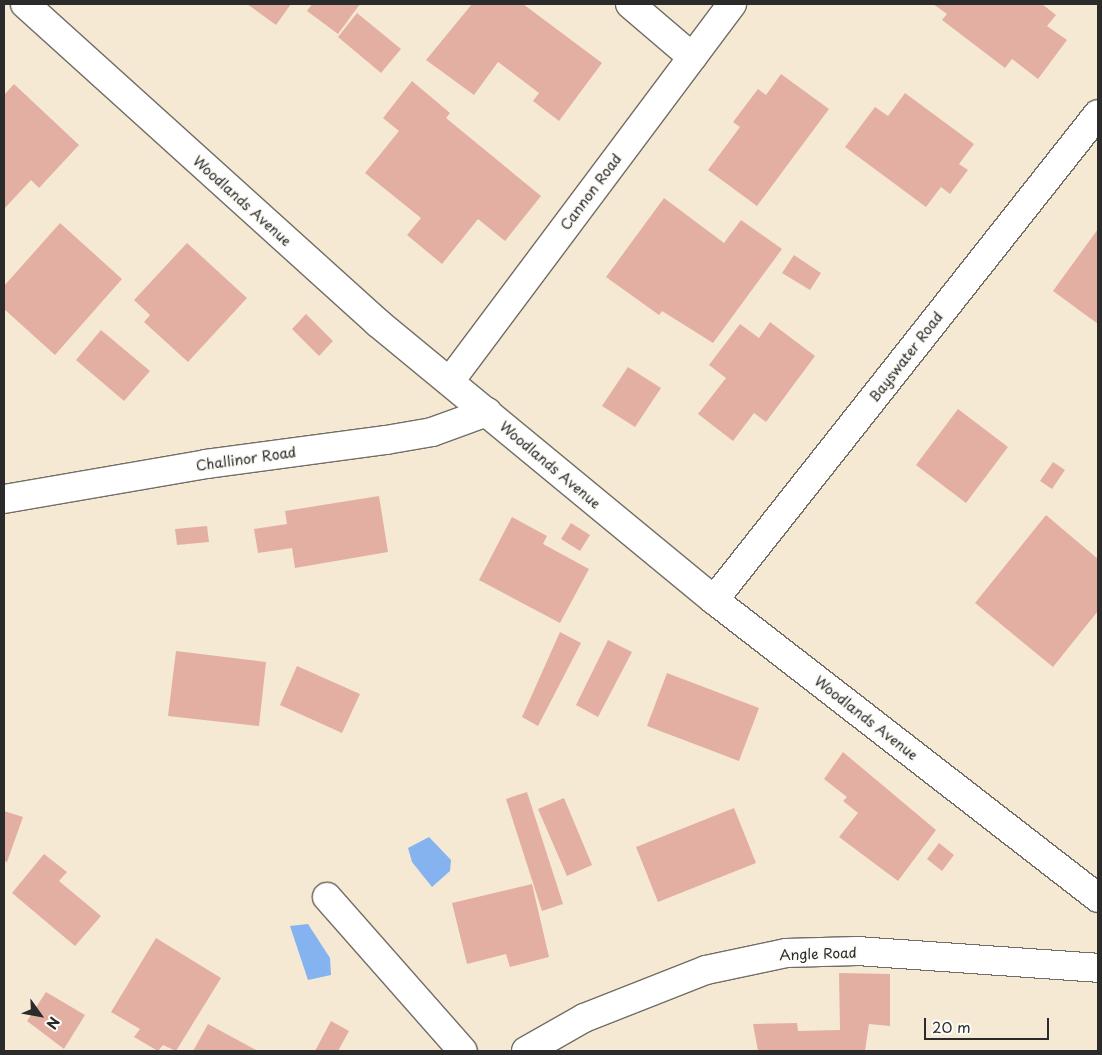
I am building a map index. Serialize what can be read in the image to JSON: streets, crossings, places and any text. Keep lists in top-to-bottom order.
{
  "streets": {
    "street": [
      "Cannon Road",
      "Woodlands Avenue",
      "Bayswater Road",
      "Challinor Road",
      "Angle Road"
    ]
  },
  "crossings": [
    ["Cannon Road", "Woodlands Avenue"],
    ["Woodlands Avenue", "Bayswater Road"],
    ["Woodlands Avenue", "Challinor Road"]
  ],
  "scale_bar": "20 m",
  "north": "bottom right"
}
